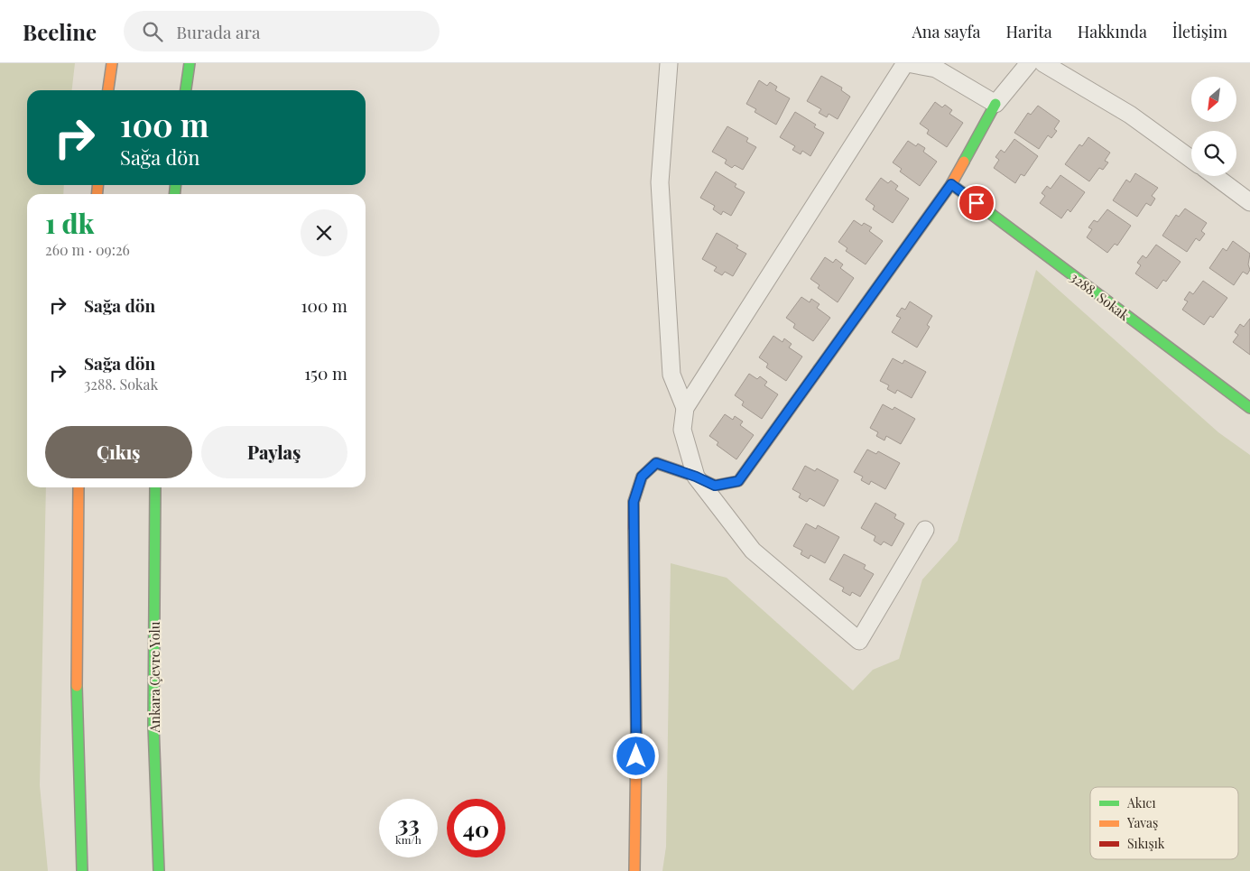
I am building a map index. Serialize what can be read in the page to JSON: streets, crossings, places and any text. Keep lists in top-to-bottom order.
{
  "streets": {
    "main road": ["3288. Sokak", "Ankara Çevre Yolu"]
  },
  "legend": ["Akıcı", "Yavaş", "Sıkışık"],
  "north": "bottom left",
  "page": {
    "header": "Beeline",
    "search": "Burada ara",
    "nav": [
      "Ana sayfa",
      "Harita",
      "Hakkında",
      "İletişim"
    ],
    "turn": ["100 m", "Sağa dön"],
    "heading": ["1 dk", "260 m · 09:26"],
    "list": [
      {
        "name": "Sağa dön",
        "value": "100 m"
      },
      {
        "name": "Sağa dön",
        "note": "3288. Sokak",
        "value": "150 m"
      }
    ],
    "buttons": ["Çıkış", "Paylaş"],
    "speed": "33 km/h",
    "limit": "40"
  }
}
